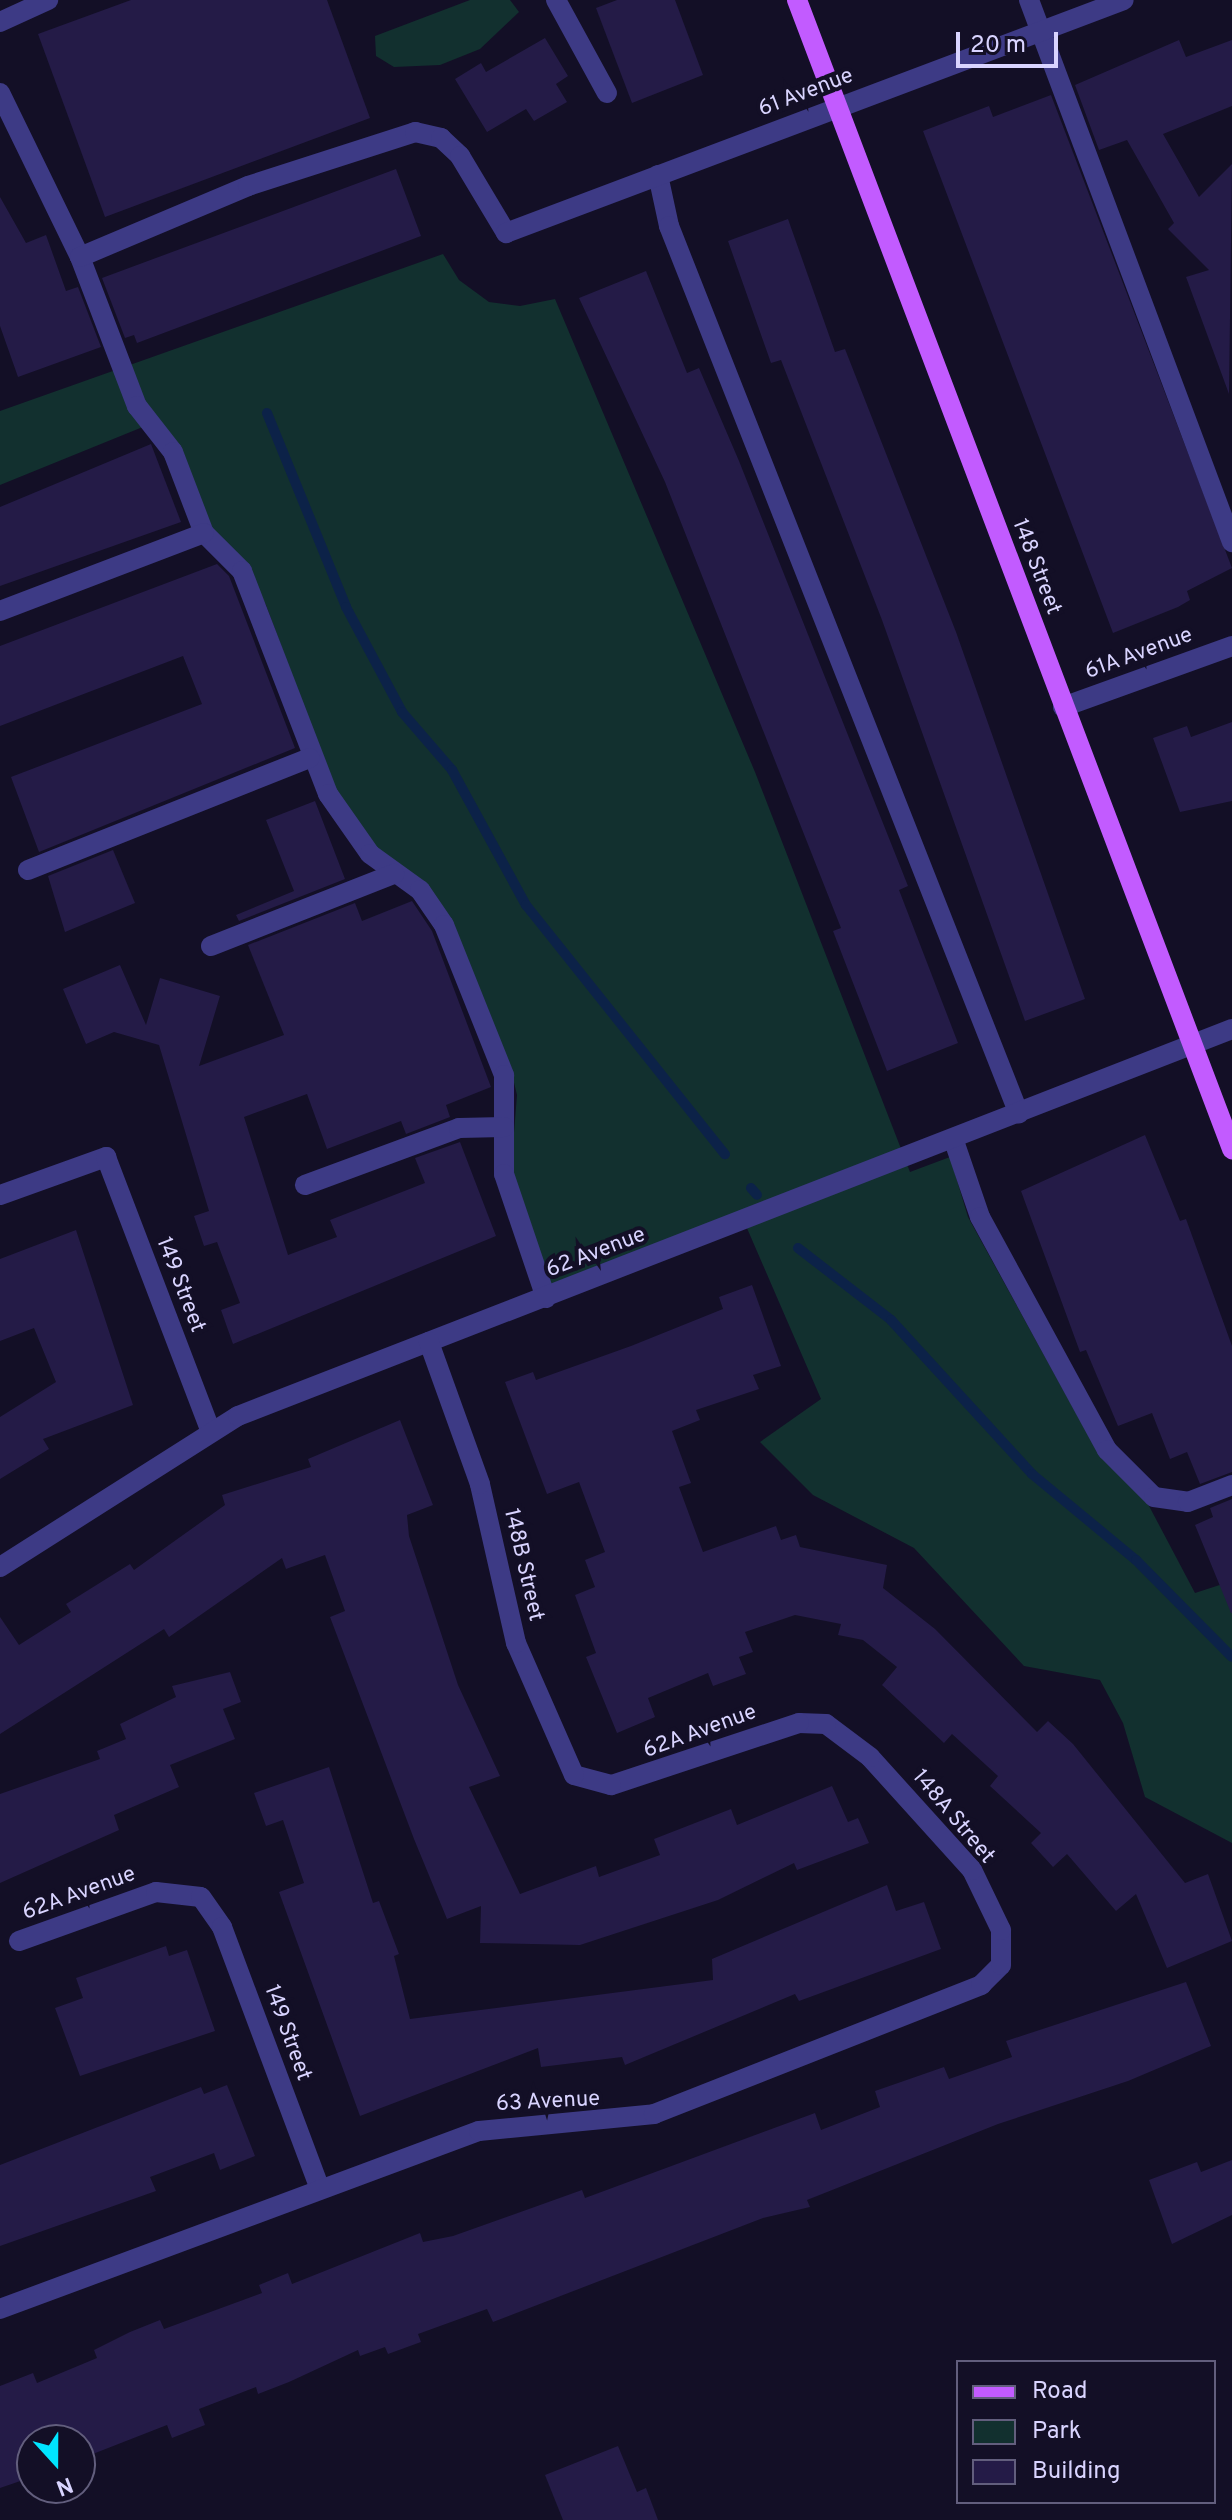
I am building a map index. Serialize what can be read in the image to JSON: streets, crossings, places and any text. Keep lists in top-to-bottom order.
{
  "streets": {
    "main road": ["148 Street"],
    "street": [
      "61 Avenue",
      "61A Avenue",
      "62 Avenue",
      "149 Street",
      "148B Street",
      "62A Avenue",
      "148A Street",
      "63 Avenue"
    ]
  },
  "crossings": [
    ["61 Avenue", "148 Street"],
    ["148 Street", "61A Avenue"],
    ["148 Street", "62 Avenue"],
    ["62 Avenue", "149 Street"],
    ["62 Avenue", "148B Street"],
    ["149 Street", "62A Avenue"],
    ["149 Street", "63 Avenue"],
    ["148B Street", "62A Avenue"],
    ["62A Avenue", "148A Street"],
    ["148A Street", "63 Avenue"]
  ],
  "legend": ["Road", "Park", "Building"],
  "scale_bar": "20 m",
  "north": "bottom"
}
